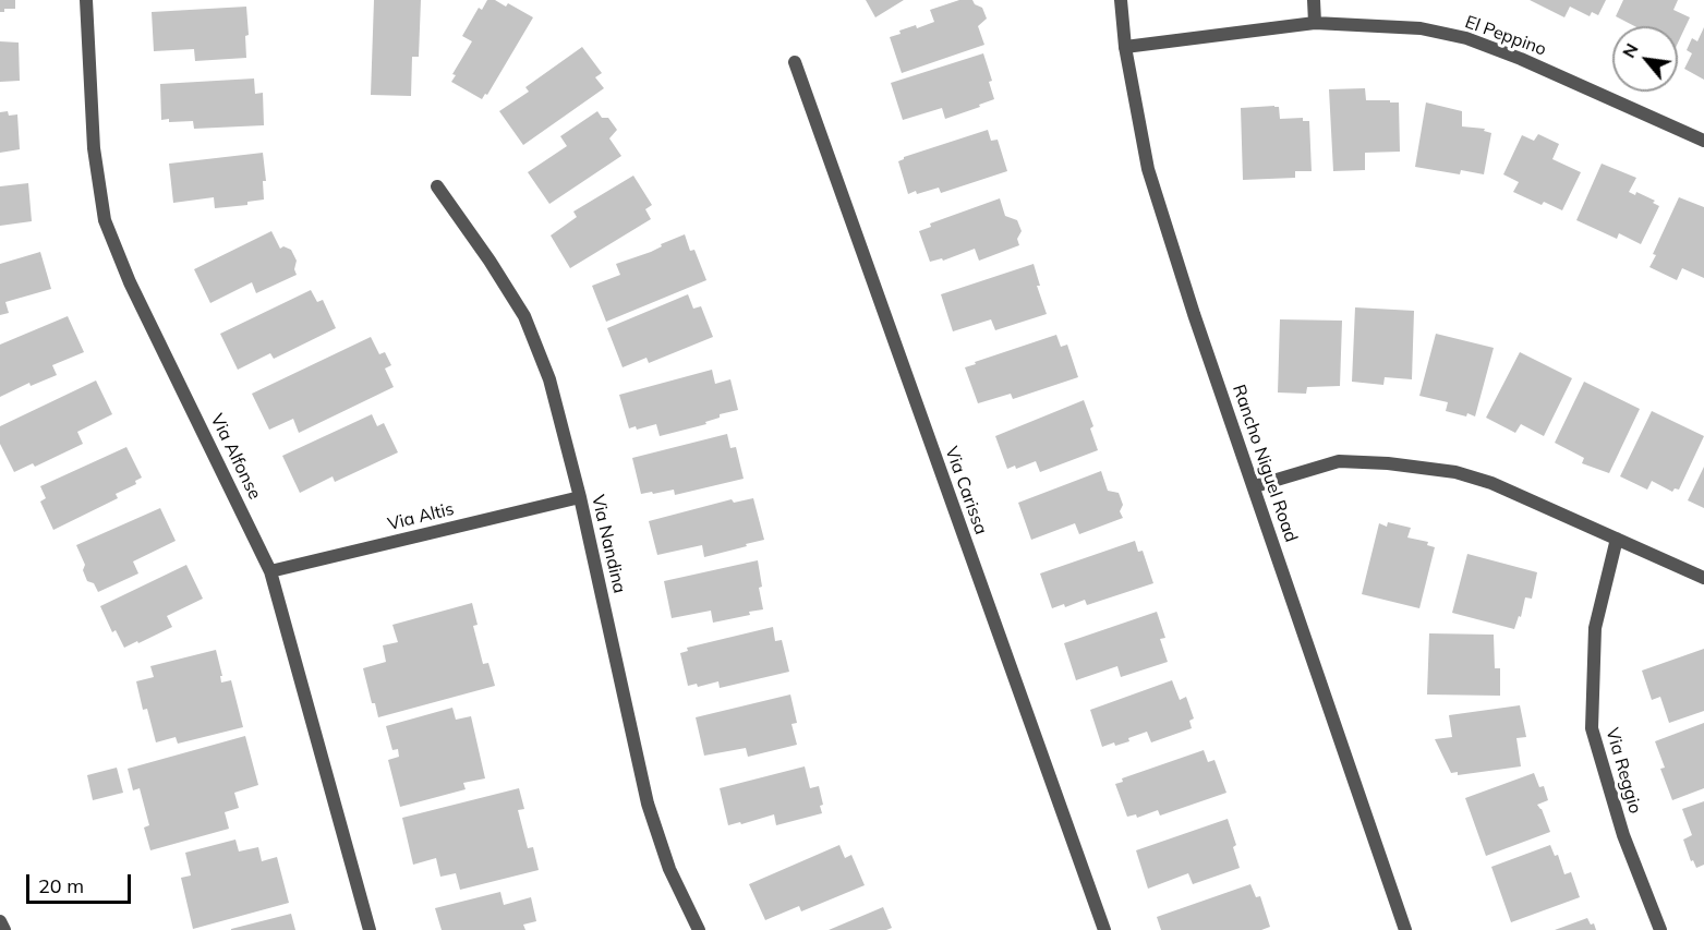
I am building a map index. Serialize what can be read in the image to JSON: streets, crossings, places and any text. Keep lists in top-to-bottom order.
{
  "streets": {
    "street": [
      "El Peppino",
      "Via Alfonse",
      "Rancho Niguel Road",
      "Via Carissa",
      "Via Altis",
      "Via Nandina",
      "Via Reggio"
    ]
  },
  "crossings": [
    ["El Peppino", "Rancho Niguel Road"],
    ["Via Alfonse", "Via Altis"],
    ["Via Altis", "Via Nandina"]
  ],
  "scale_bar": "20 m",
  "north": "top left"
}
